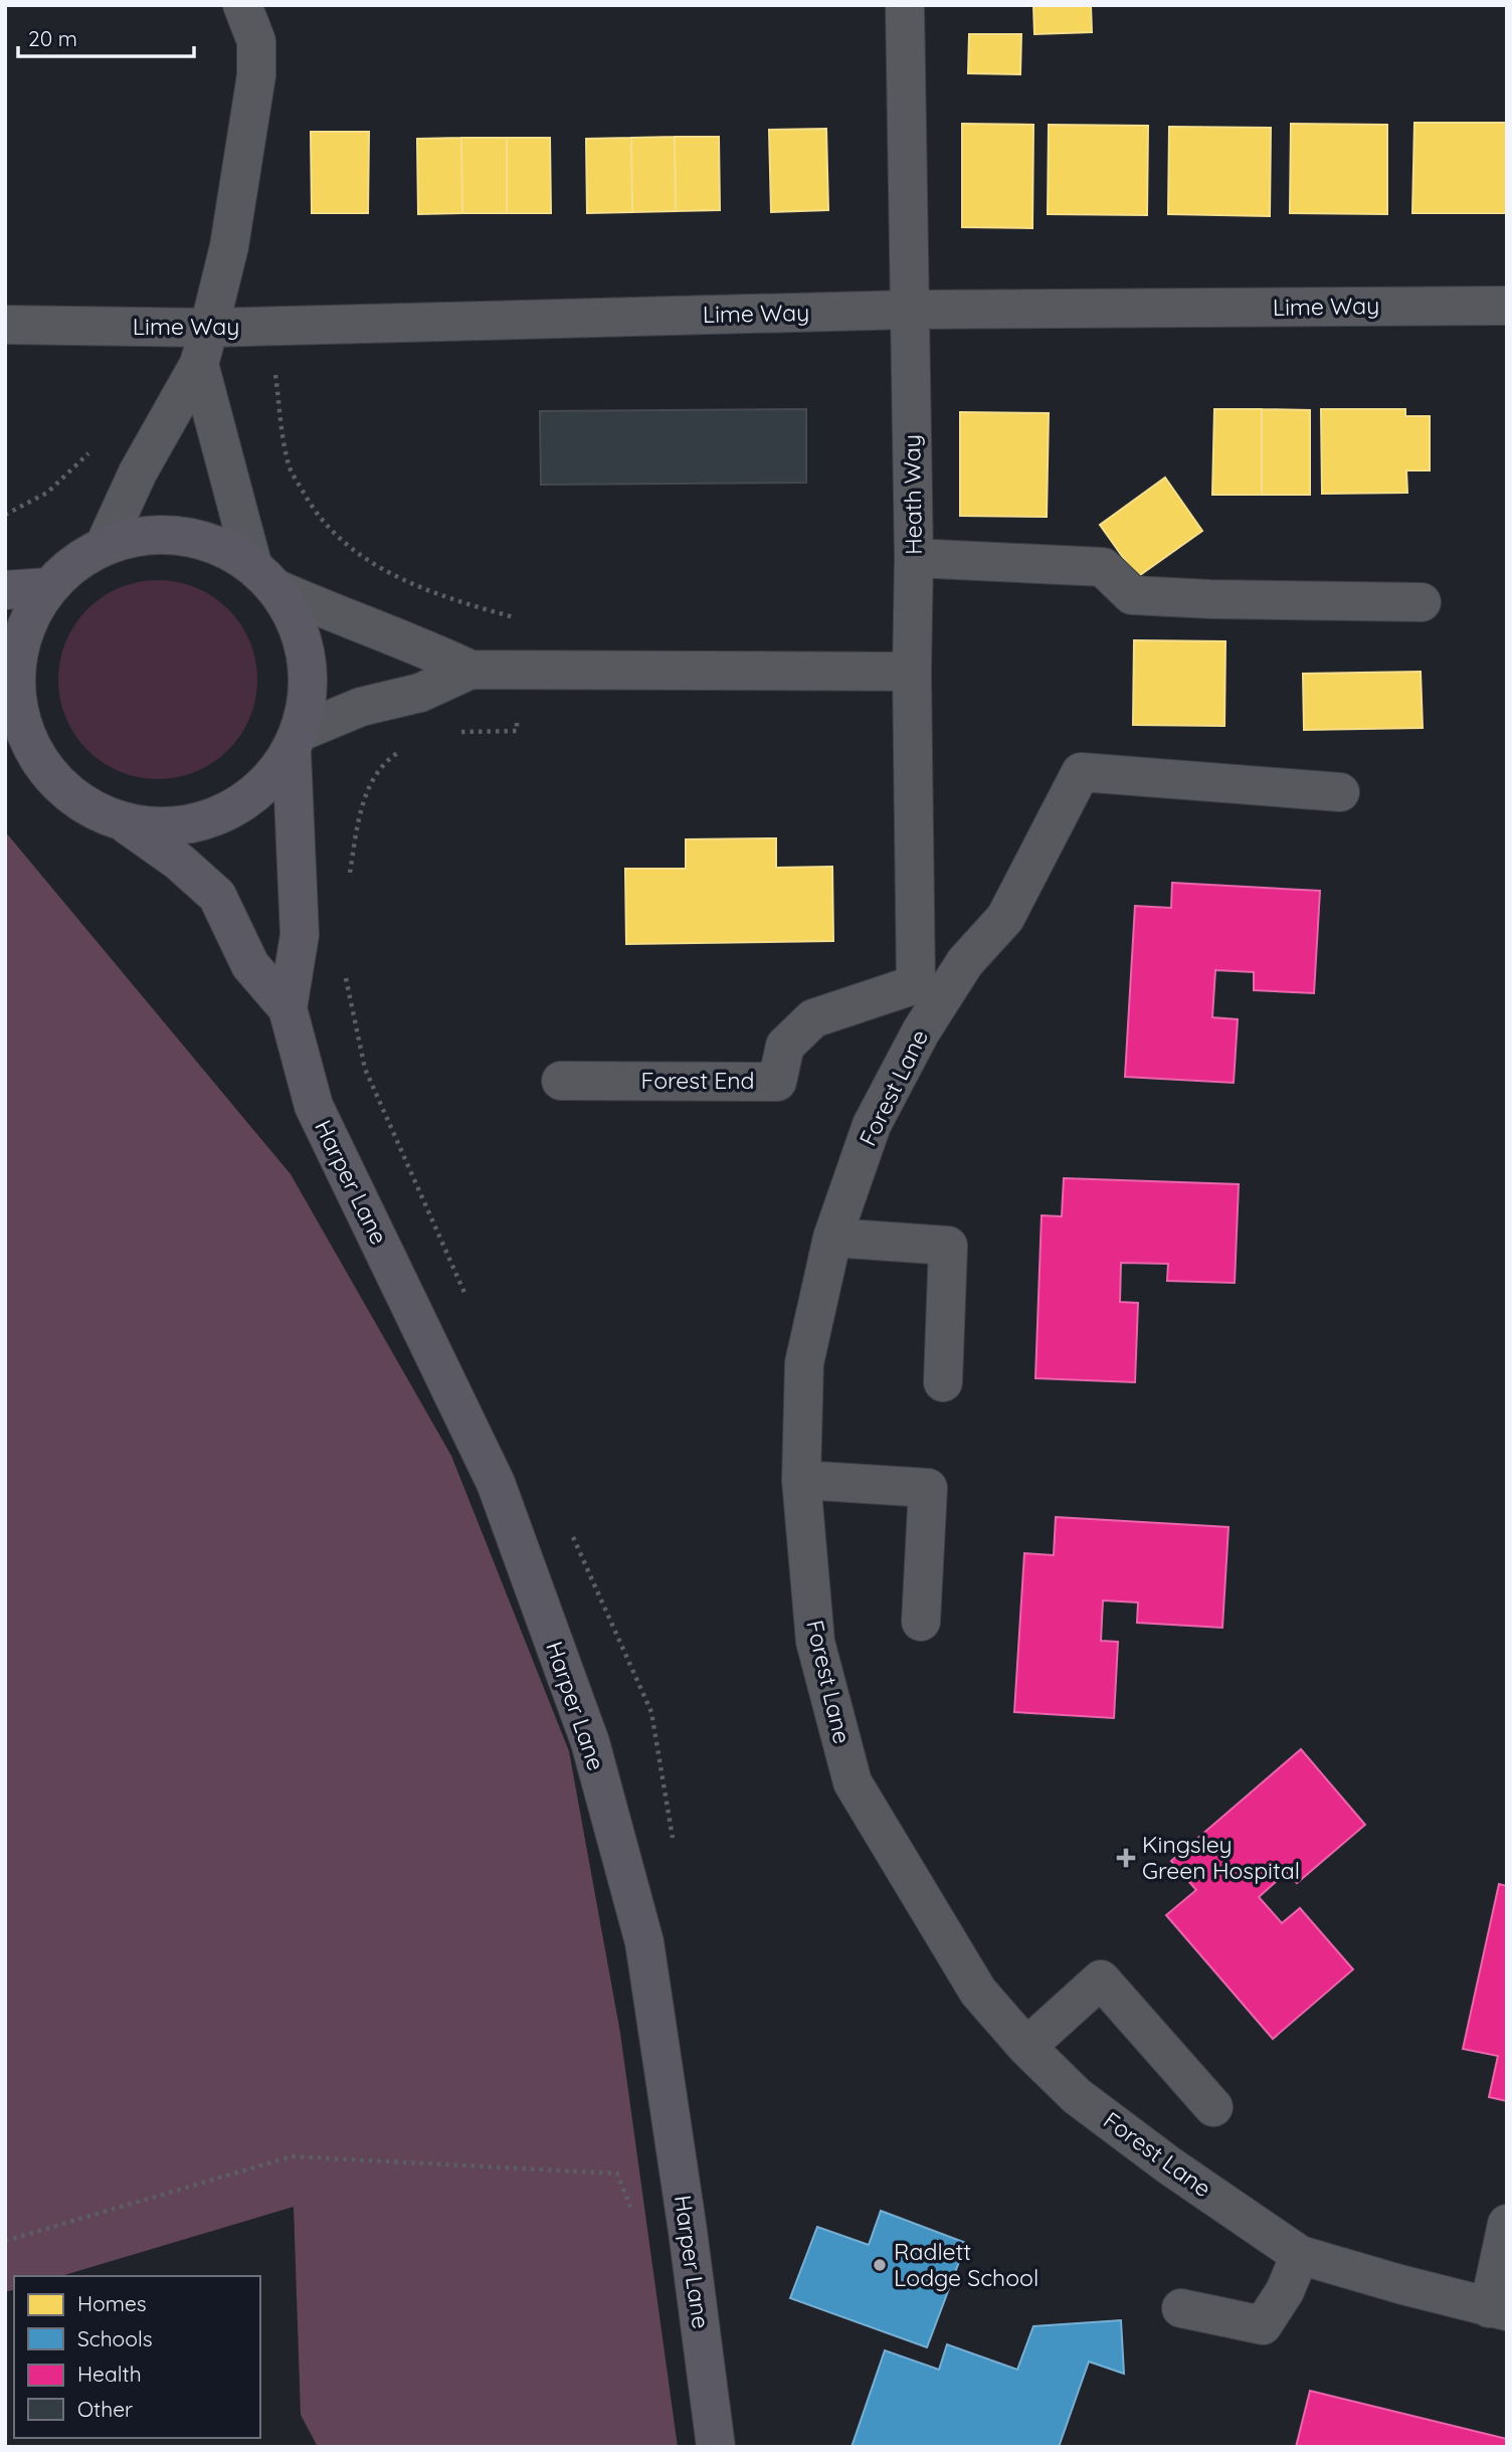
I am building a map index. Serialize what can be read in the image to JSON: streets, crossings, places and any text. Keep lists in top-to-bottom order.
{
  "streets": {
    "main road": ["Harper Lane"],
    "street": [
      "Lime Way",
      "Heath Way",
      "Forest End",
      "Forest Lane"
    ]
  },
  "crossings": [
    ["Lime Way", "Heath Way"],
    ["Heath Way", "Forest End"]
  ],
  "places": {
    "health": ["Kingsley Green Hospital"],
    "other": ["Radlett Lodge School"]
  },
  "legend": [
    "Homes",
    "Schools",
    "Health",
    "Other"
  ],
  "scale_bar": "20 m"
}
